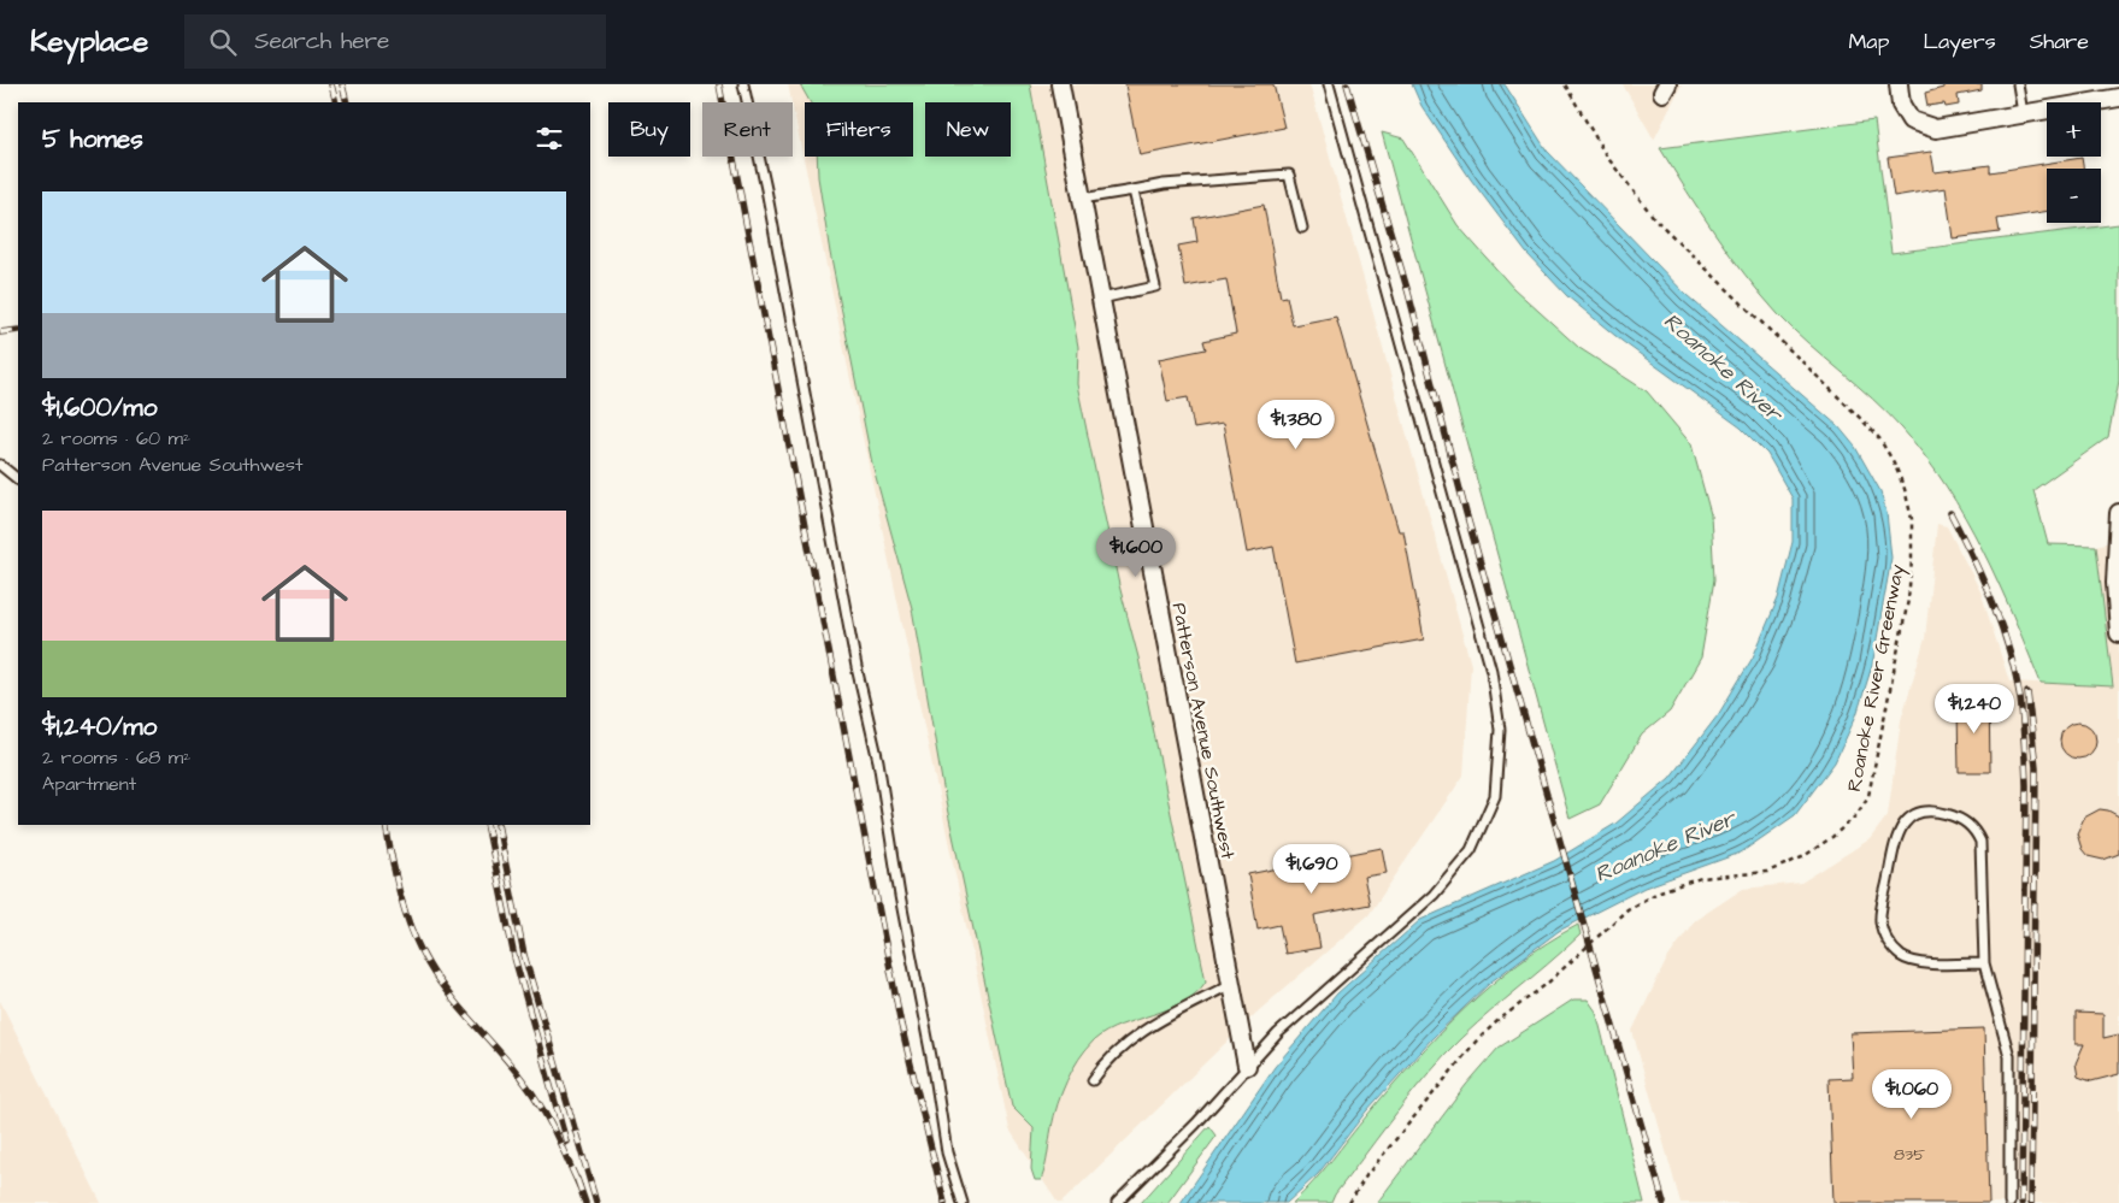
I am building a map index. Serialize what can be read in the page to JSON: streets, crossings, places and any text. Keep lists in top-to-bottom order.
{
  "streets": {
    "street": ["Patterson Avenue Southwest"],
    "path": ["Roanoke River Greenway"]
  },
  "water": ["Roanoke River"],
  "house_numbers": ["835"],
  "page": {
    "header": "Keyplace",
    "search": "Search here",
    "nav": ["Map", "Layers", "Share"],
    "map_buttons": ["+", "−"],
    "chip": [
      "Buy",
      "Rent",
      "Filters",
      "New"
    ],
    "heading": "5 homes",
    "list": [
      {
        "name": "$1,600/mo",
        "note": "2 rooms · 60 m² · Patterson Avenue Southwest"
      },
      {
        "name": "$1,240/mo",
        "note": "2 rooms · 68 m² · Apartment"
      }
    ],
    "price": [
      "$1,380",
      "$1,600",
      "$1,240",
      "$1,690",
      "$1,060"
    ]
  }
}
